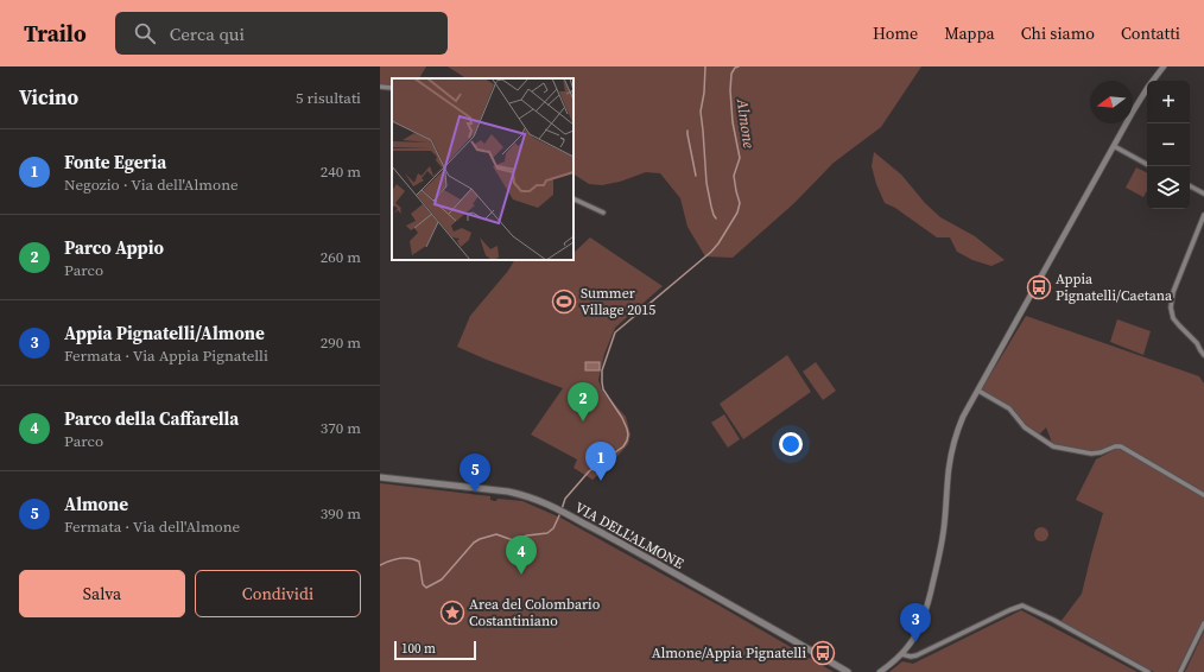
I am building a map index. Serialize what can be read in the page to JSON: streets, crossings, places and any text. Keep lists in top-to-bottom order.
{
  "streets": {
    "main road": ["VIA DELL'ALMONE"]
  },
  "water": ["Almone"],
  "places": {
    "bus stop": ["Appia Pignatelli/Caetana", "Almone/Appia Pignatelli"],
    "sports": ["Summer Village 2015"],
    "place": ["Area del Colombario Costantiniano"]
  },
  "scale_bar": "100 m",
  "north": "left",
  "page": {
    "header": "Trailo",
    "search": "Cerca qui",
    "nav": [
      "Home",
      "Mappa",
      "Chi siamo",
      "Contatti"
    ],
    "heading": ["Vicino", "5 risultati"],
    "map_buttons": ["+", "−"],
    "list": [
      {
        "mark": "1",
        "name": "Fonte Egeria",
        "note": "Negozio · Via dell'Almone",
        "value": "240 m"
      },
      {
        "mark": "2",
        "name": "Parco Appio",
        "note": "Parco",
        "value": "260 m"
      },
      {
        "mark": "3",
        "name": "Appia Pignatelli/Almone",
        "note": "Fermata · Via Appia Pignatelli",
        "value": "290 m"
      },
      {
        "mark": "4",
        "name": "Parco della Caffarella",
        "note": "Parco",
        "value": "370 m"
      },
      {
        "mark": "5",
        "name": "Almone",
        "note": "Fermata · Via dell'Almone",
        "value": "390 m"
      }
    ],
    "pins": [
      "2",
      "1",
      "5",
      "4",
      "3"
    ],
    "buttons": ["Salva", "Condividi"],
    "scale": "100 m"
  }
}
